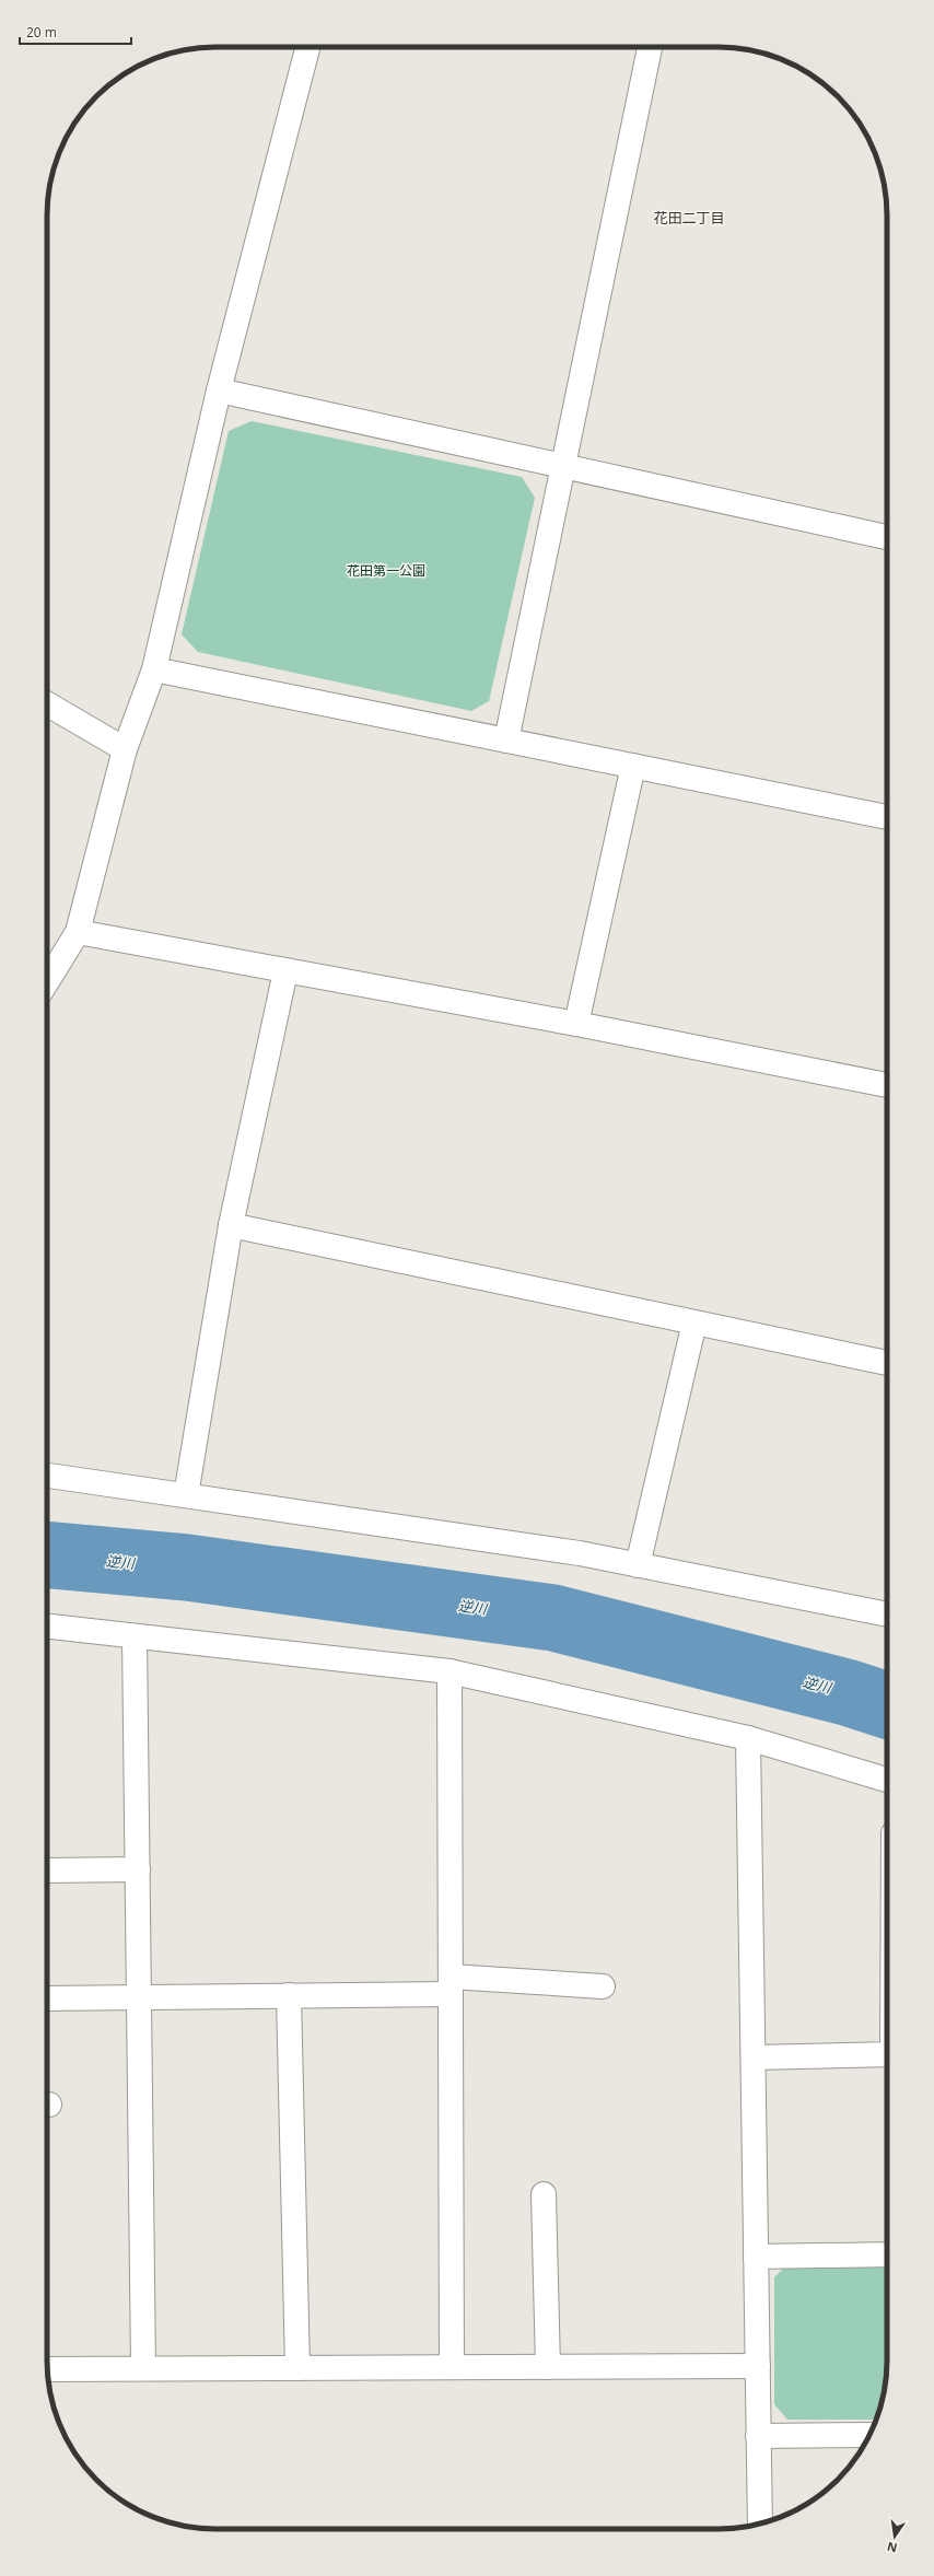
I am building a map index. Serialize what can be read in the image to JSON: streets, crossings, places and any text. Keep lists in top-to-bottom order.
{
  "districts": ["花田二丁目"],
  "water": ["逆川"],
  "parks": ["花田第一公園"],
  "scale_bar": "20 m",
  "north": "bottom"
}
